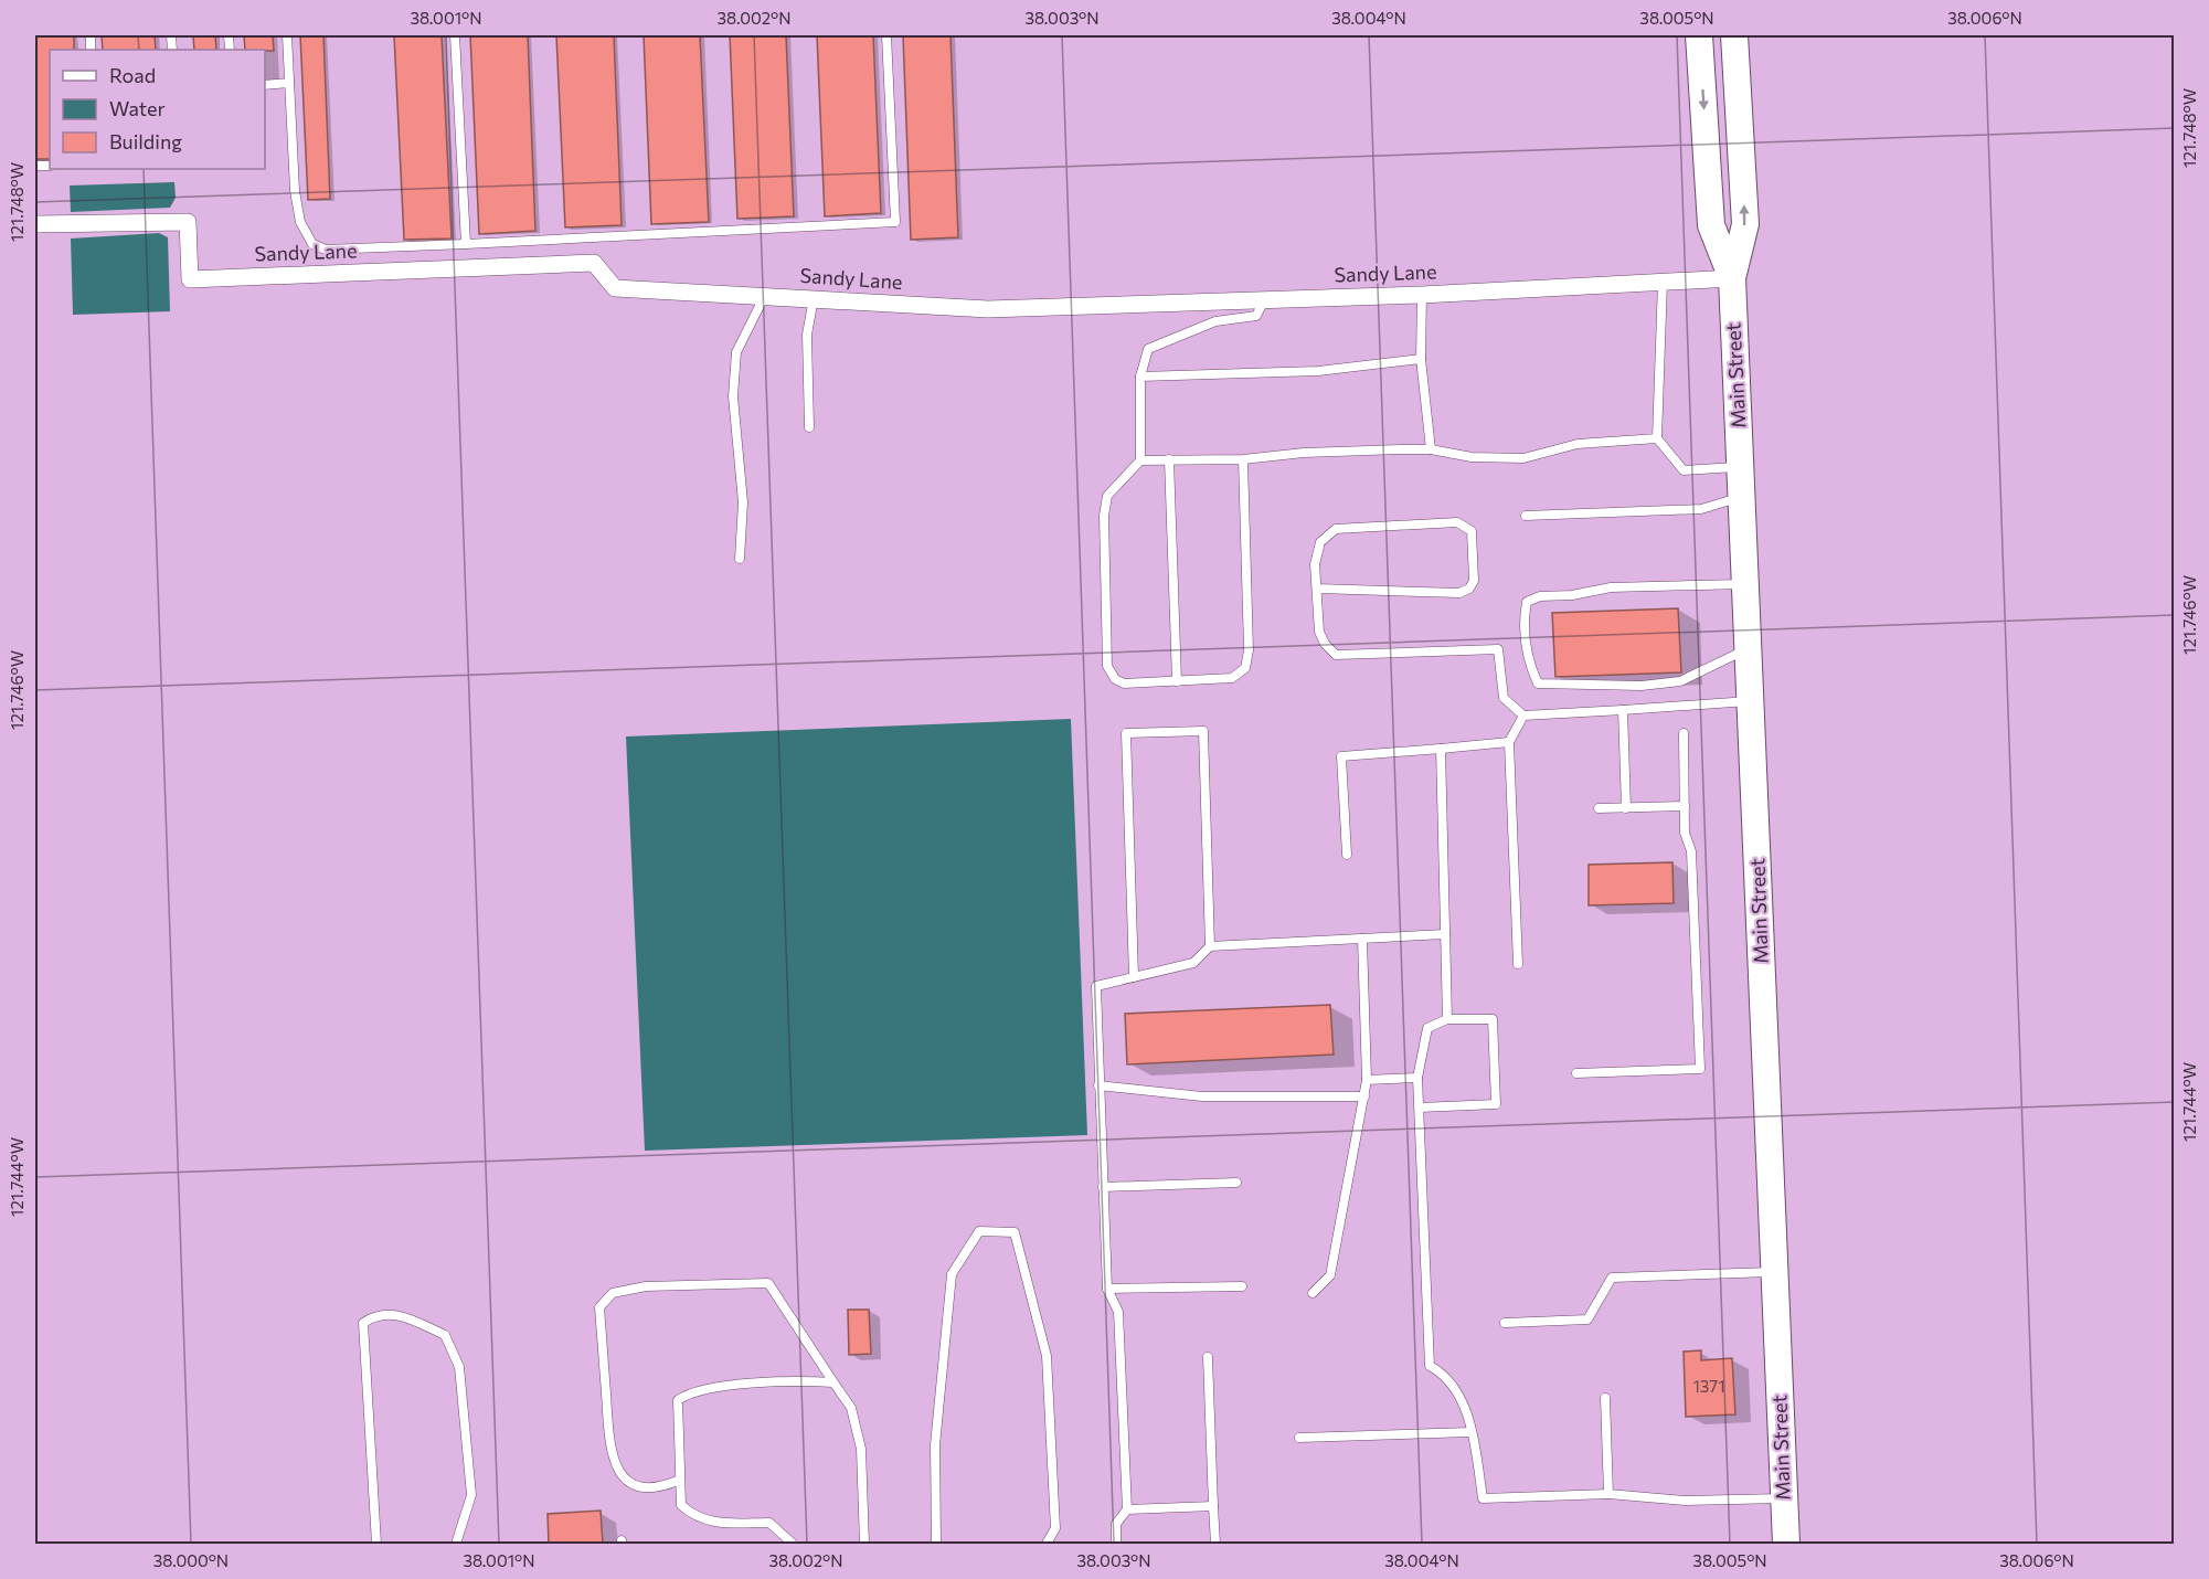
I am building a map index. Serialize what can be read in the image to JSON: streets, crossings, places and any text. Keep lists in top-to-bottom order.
{
  "streets": {
    "main road": ["Main Street"],
    "street": ["Sandy Lane"]
  },
  "crossings": [
    ["Sandy Lane", "Main Street"]
  ],
  "house_numbers": ["1371"],
  "legend": ["Road", "Water", "Building"],
  "coordinates": [
    "38.001°N",
    "38.002°N",
    "38.003°N",
    "38.004°N",
    "38.005°N",
    "38.006°N",
    "121.748°W",
    "121.746°W",
    "121.744°W",
    "38.000°N"
  ]
}
